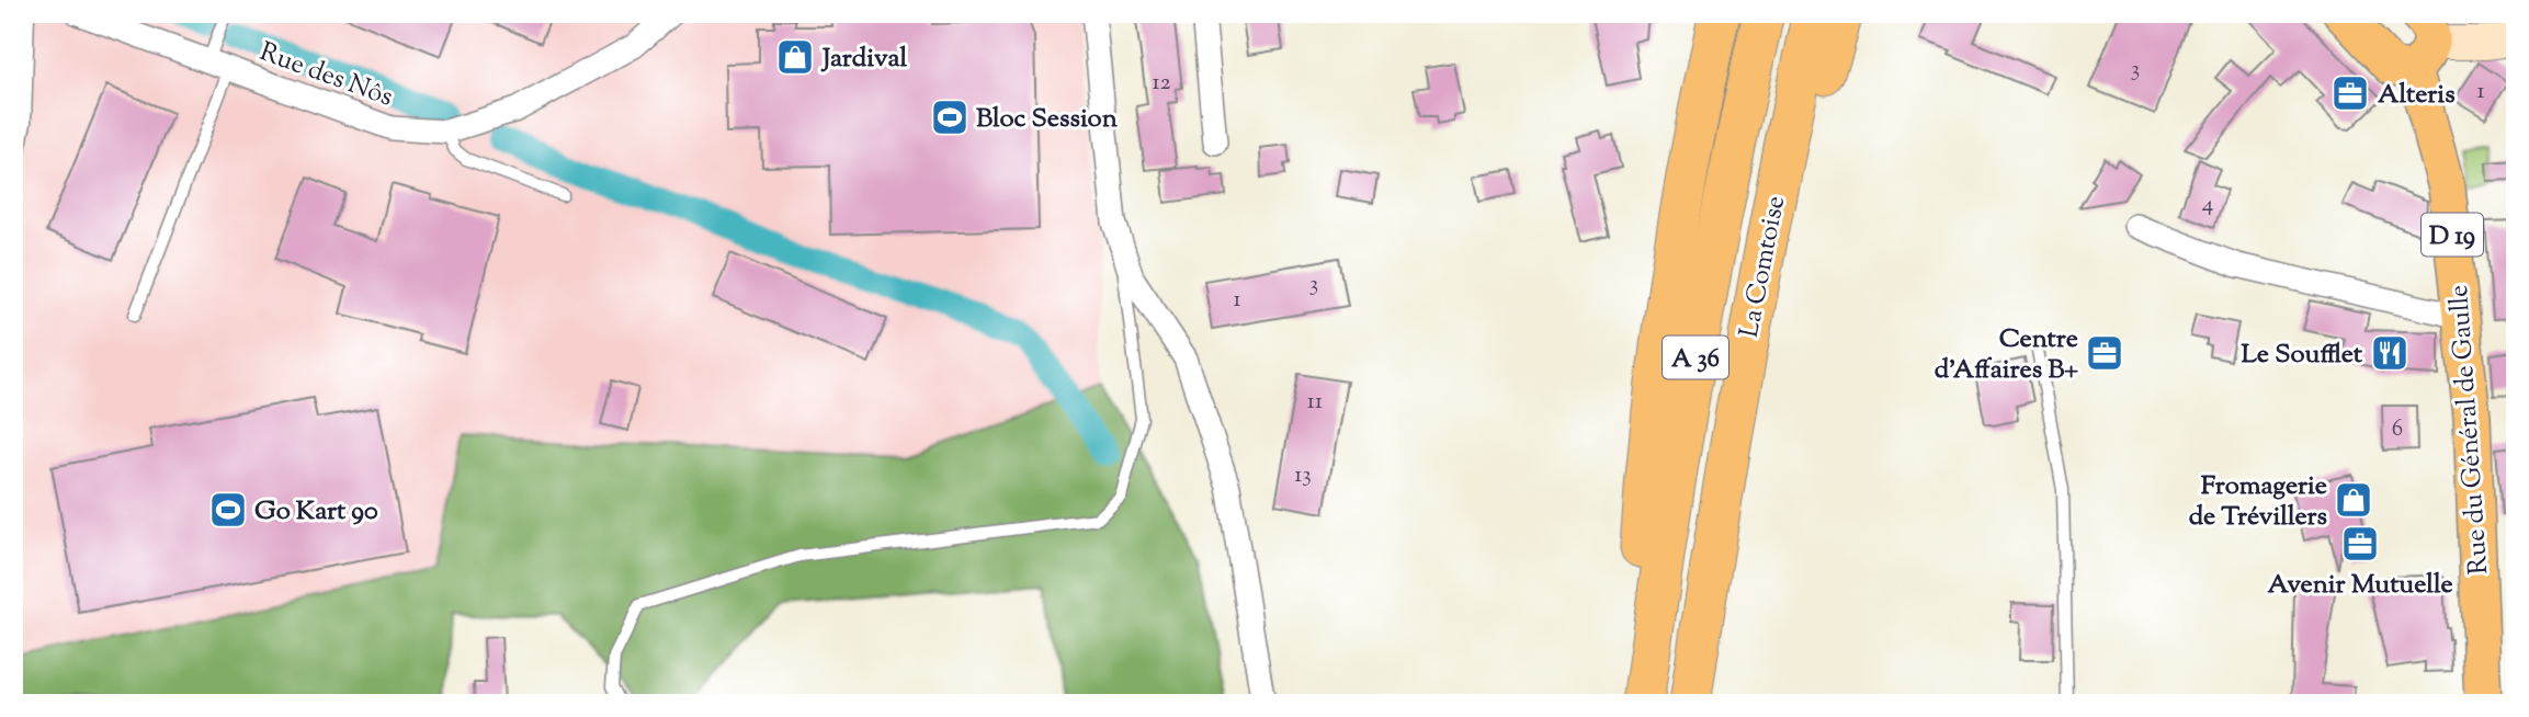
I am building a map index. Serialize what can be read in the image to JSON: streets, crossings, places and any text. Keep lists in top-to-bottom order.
{
  "streets": {
    "highway": ["La Comtoise", "A 36"],
    "main road": ["D 19", "Rue du Général de Gaulle"],
    "street": ["Rue des Nôs"]
  },
  "places": {
    "shop": ["Jardival", "Fromagerie de Trévillers"],
    "office": ["Alteris", "Centre d'Affaires B+", "Avenir Mutuelle"],
    "sports": ["Bloc Session", "Go Kart 90"],
    "restaurant": ["Le Soufflet"]
  },
  "house_numbers": [
    "3",
    "12",
    "1",
    "4",
    "3",
    "1",
    "11",
    "6",
    "13"
  ]
}
